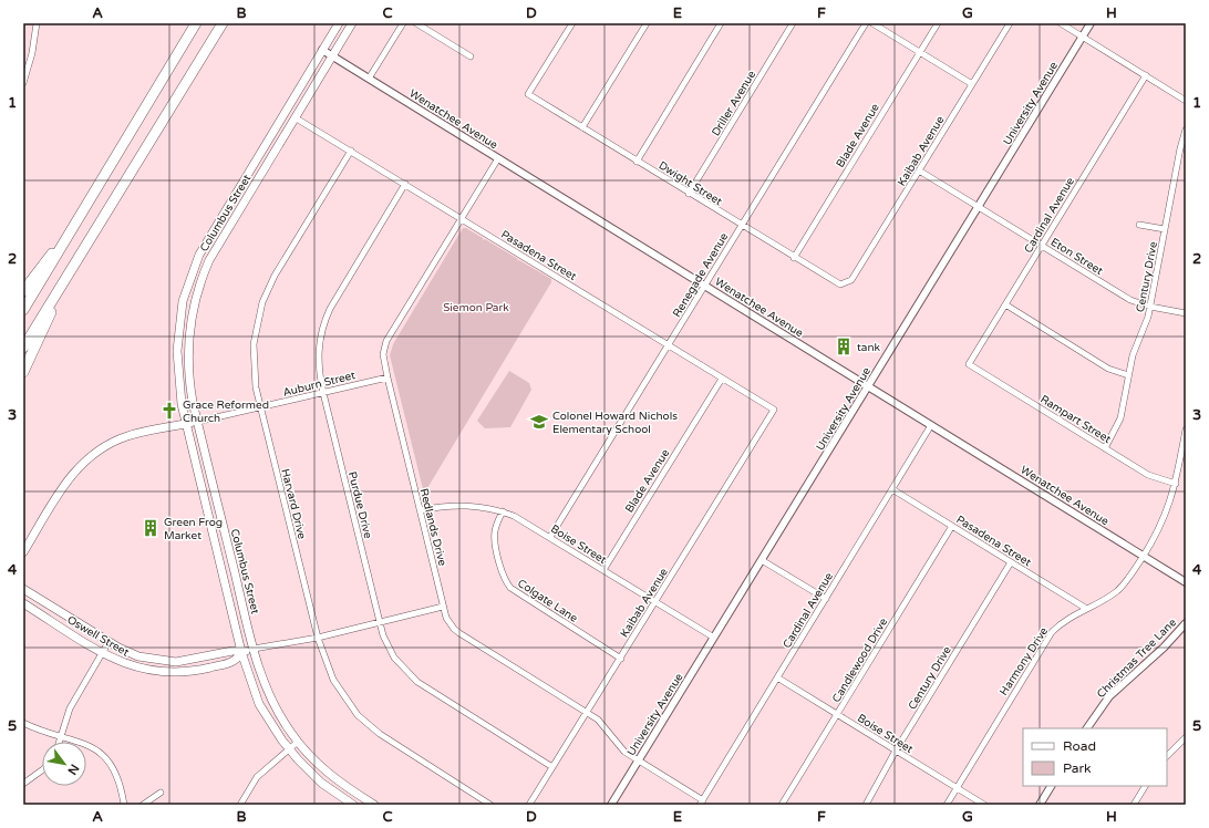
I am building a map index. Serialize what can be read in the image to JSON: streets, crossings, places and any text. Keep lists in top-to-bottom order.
{
  "streets": {
    "main road": ["Columbus Street", "Auburn Street", "Oswell Street"],
    "street": [
      "Driller Avenue",
      "University Avenue",
      "Wenatchee Avenue",
      "Blade Avenue",
      "Kaibab Avenue",
      "Dwight Street",
      "Cardinal Avenue",
      "Pasadena Street",
      "Eton Street",
      "Renegade Avenue",
      "Century Drive",
      "Rampart Street",
      "Harvard Drive",
      "Purdue Drive",
      "Redlands Drive",
      "Boise Street",
      "Colgate Lane",
      "Christmas Tree Lane",
      "Candlewood Drive",
      "Harmony Drive"
    ]
  },
  "crossings": [
    ["Driller Avenue", "Dwight Street"],
    ["University Avenue", "Wenatchee Avenue"],
    ["University Avenue", "Eton Street"],
    ["University Avenue", "Redlands Drive"],
    ["University Avenue", "Boise Street"],
    ["Wenatchee Avenue", "Columbus Street"],
    ["Wenatchee Avenue", "Cardinal Avenue"],
    ["Wenatchee Avenue", "Renegade Avenue"],
    ["Wenatchee Avenue", "Redlands Drive"],
    ["Wenatchee Avenue", "Harmony Drive"],
    ["Blade Avenue", "Dwight Street"],
    ["Blade Avenue", "Pasadena Street"],
    ["Blade Avenue", "Boise Street"],
    ["Kaibab Avenue", "Dwight Street"],
    ["Kaibab Avenue", "Pasadena Street"],
    ["Kaibab Avenue", "Eton Street"],
    ["Kaibab Avenue", "Purdue Drive"],
    ["Kaibab Avenue", "Redlands Drive"],
    ["Kaibab Avenue", "Boise Street"],
    ["Kaibab Avenue", "Colgate Lane"],
    ["Dwight Street", "Renegade Avenue"],
    ["Columbus Street", "Pasadena Street"],
    ["Columbus Street", "Auburn Street"],
    ["Columbus Street", "Oswell Street"],
    ["Cardinal Avenue", "Pasadena Street"],
    ["Cardinal Avenue", "Eton Street"],
    ["Cardinal Avenue", "Rampart Street"],
    ["Cardinal Avenue", "Redlands Drive"],
    ["Cardinal Avenue", "Boise Street"],
    ["Pasadena Street", "Renegade Avenue"],
    ["Pasadena Street", "Century Drive"],
    ["Pasadena Street", "Harvard Drive"],
    ["Pasadena Street", "Purdue Drive"],
    ["Pasadena Street", "Redlands Drive"],
    ["Pasadena Street", "Candlewood Drive"],
    ["Pasadena Street", "Harmony Drive"],
    ["Eton Street", "Century Drive"],
    ["Renegade Avenue", "Boise Street"],
    ["Century Drive", "Rampart Street"],
    ["Century Drive", "Boise Street"],
    ["Auburn Street", "Harvard Drive"],
    ["Auburn Street", "Purdue Drive"],
    ["Auburn Street", "Redlands Drive"],
    ["Rampart Street", "Harmony Drive"],
    ["Harvard Drive", "Oswell Street"],
    ["Purdue Drive", "Oswell Street"],
    ["Redlands Drive", "Boise Street"],
    ["Redlands Drive", "Oswell Street"],
    ["Boise Street", "Colgate Lane"],
    ["Boise Street", "Candlewood Drive"],
    ["Boise Street", "Harmony Drive"]
  ],
  "parks": ["Siemon Park"],
  "places": {
    "building": ["tank", "Green Frog Market"],
    "church": ["Grace Reformed Church"],
    "school or university": ["Colonel Howard Nichols Elementary School"]
  },
  "legend": ["Road", "Park"],
  "north": "bottom right",
  "grid": {
    "columns": [
      "A",
      "B",
      "C",
      "D",
      "E",
      "F",
      "G",
      "H"
    ],
    "rows": [
      "1",
      "2",
      "3",
      "4",
      "5"
    ]
  }
}
